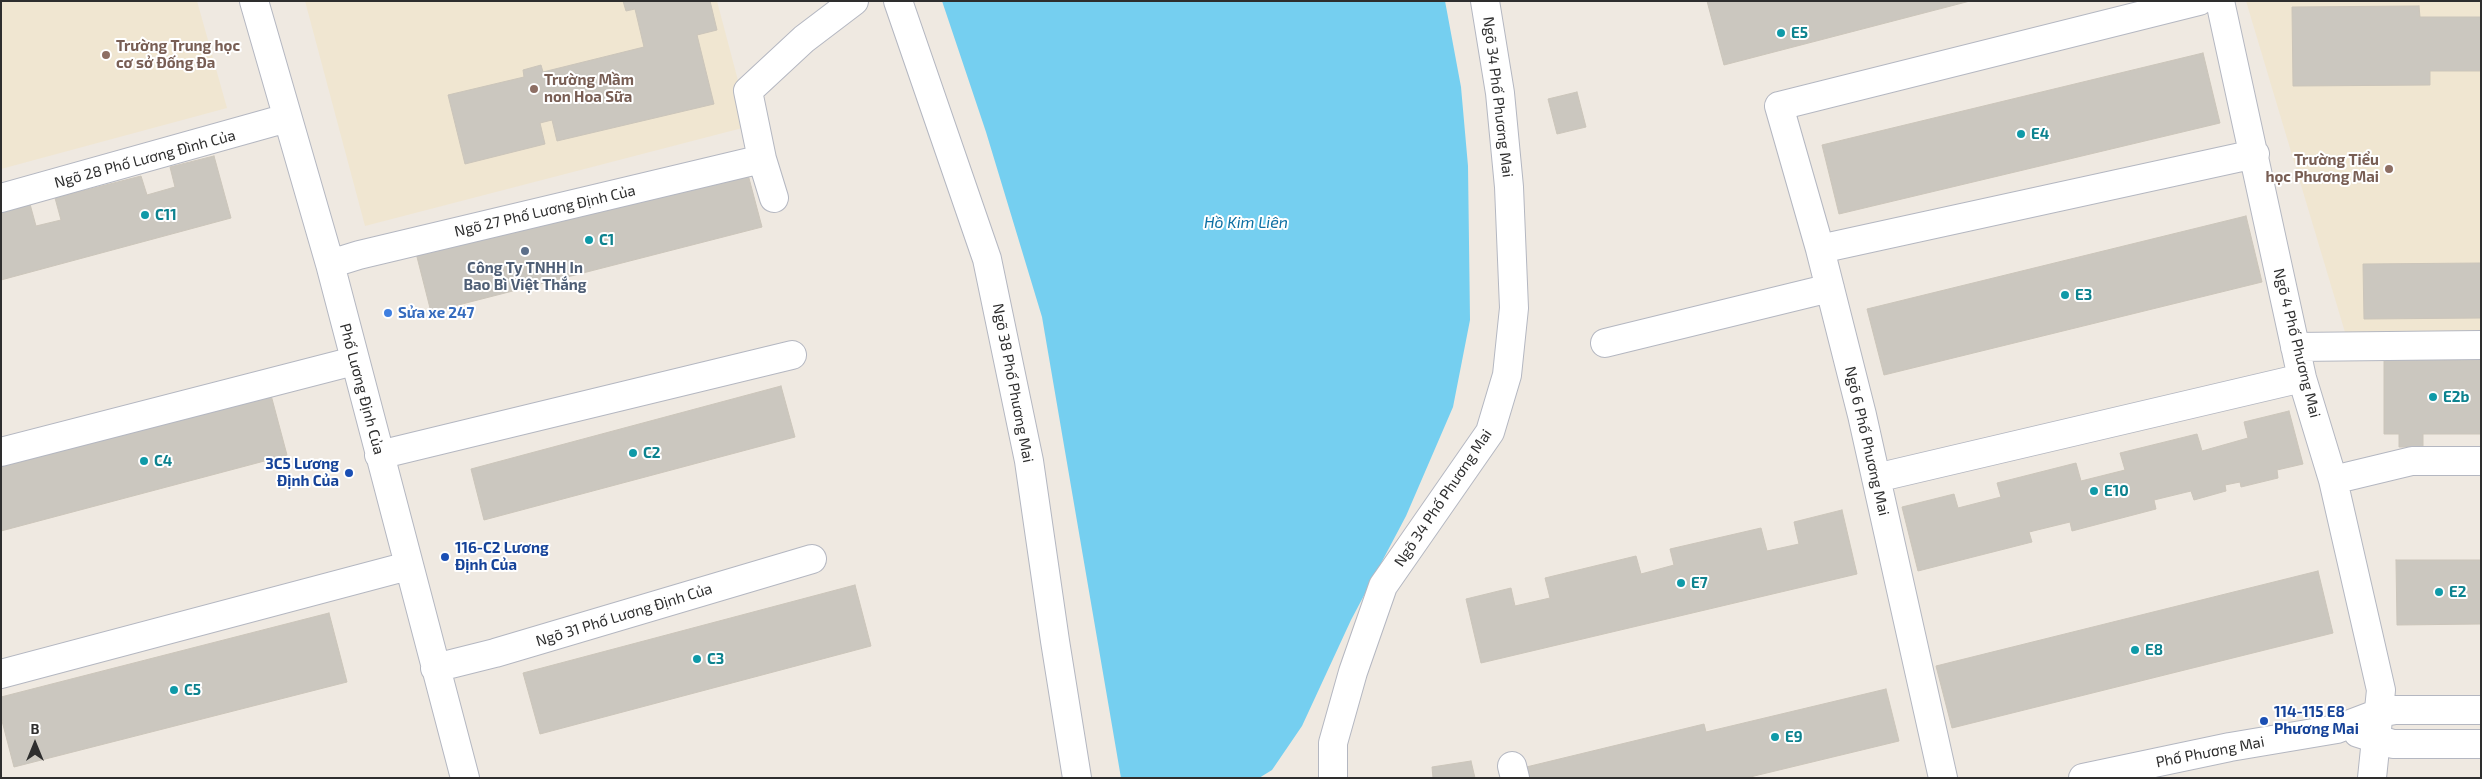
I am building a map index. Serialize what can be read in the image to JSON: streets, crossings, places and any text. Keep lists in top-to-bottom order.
{
  "streets": {
    "street": [
      "Ngõ 34 Phố Phương Mai",
      "Ngõ 28 Phố Lương Đình Của",
      "Ngõ 27 Phố Lương Định Của",
      "Ngõ 4 Phố Phương Mai",
      "Ngõ 38 Phố Phương Mai",
      "Phố Lương Định Của",
      "Ngõ 6 Phố Phương Mai",
      "Ngõ 31 Phố Lương Định Của",
      "Phố Phương Mai"
    ]
  },
  "crossings": [
    ["Ngõ 28 Phố Lương Đình Của", "Phố Lương Định Của"],
    ["Ngõ 27 Phố Lương Định Của", "Phố Lương Định Của"],
    ["Ngõ 4 Phố Phương Mai", "Phố Phương Mai"],
    ["Phố Lương Định Của", "Ngõ 31 Phố Lương Định Của"]
  ],
  "water": ["Hồ Kim Liên"],
  "places": [
    "E5",
    "Trường Trung học cơ sở Đống Đa",
    "Trường Mầm non Hoa Sữa",
    "E4",
    "Trường Tiểu học Phương Mai",
    "C11",
    "C1",
    "Công Ty TNHH In Bao Bì Việt Thắng",
    "E3",
    "Sửa xe 247",
    "E2b",
    "C2",
    "C4",
    "3C5 Lương Định Của",
    "E10",
    "116-C2 Lương Định Của",
    "E7",
    "E2",
    "E8",
    "C3",
    "C5",
    "114-115 E8 Phương Mai",
    "E9"
  ],
  "north": "top"
}
